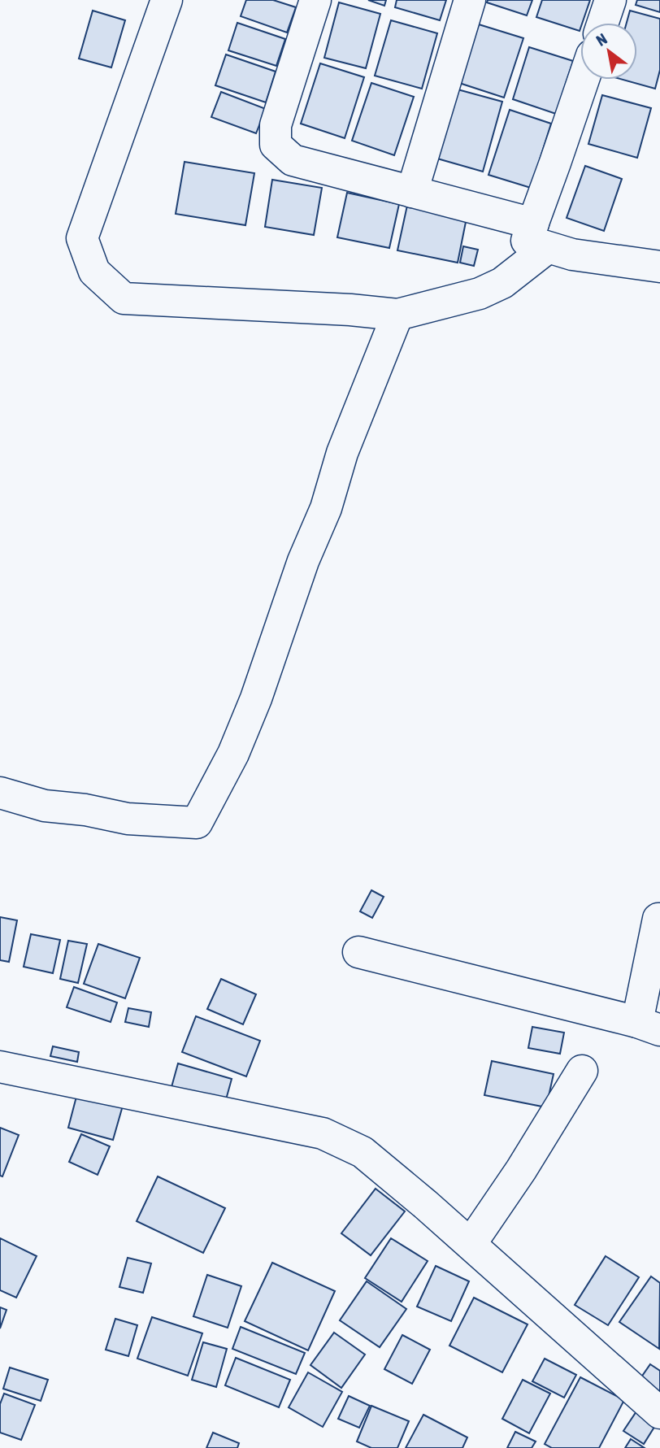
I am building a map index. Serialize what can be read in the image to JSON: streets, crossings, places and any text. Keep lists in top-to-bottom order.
{
  "north": "top left"
}
